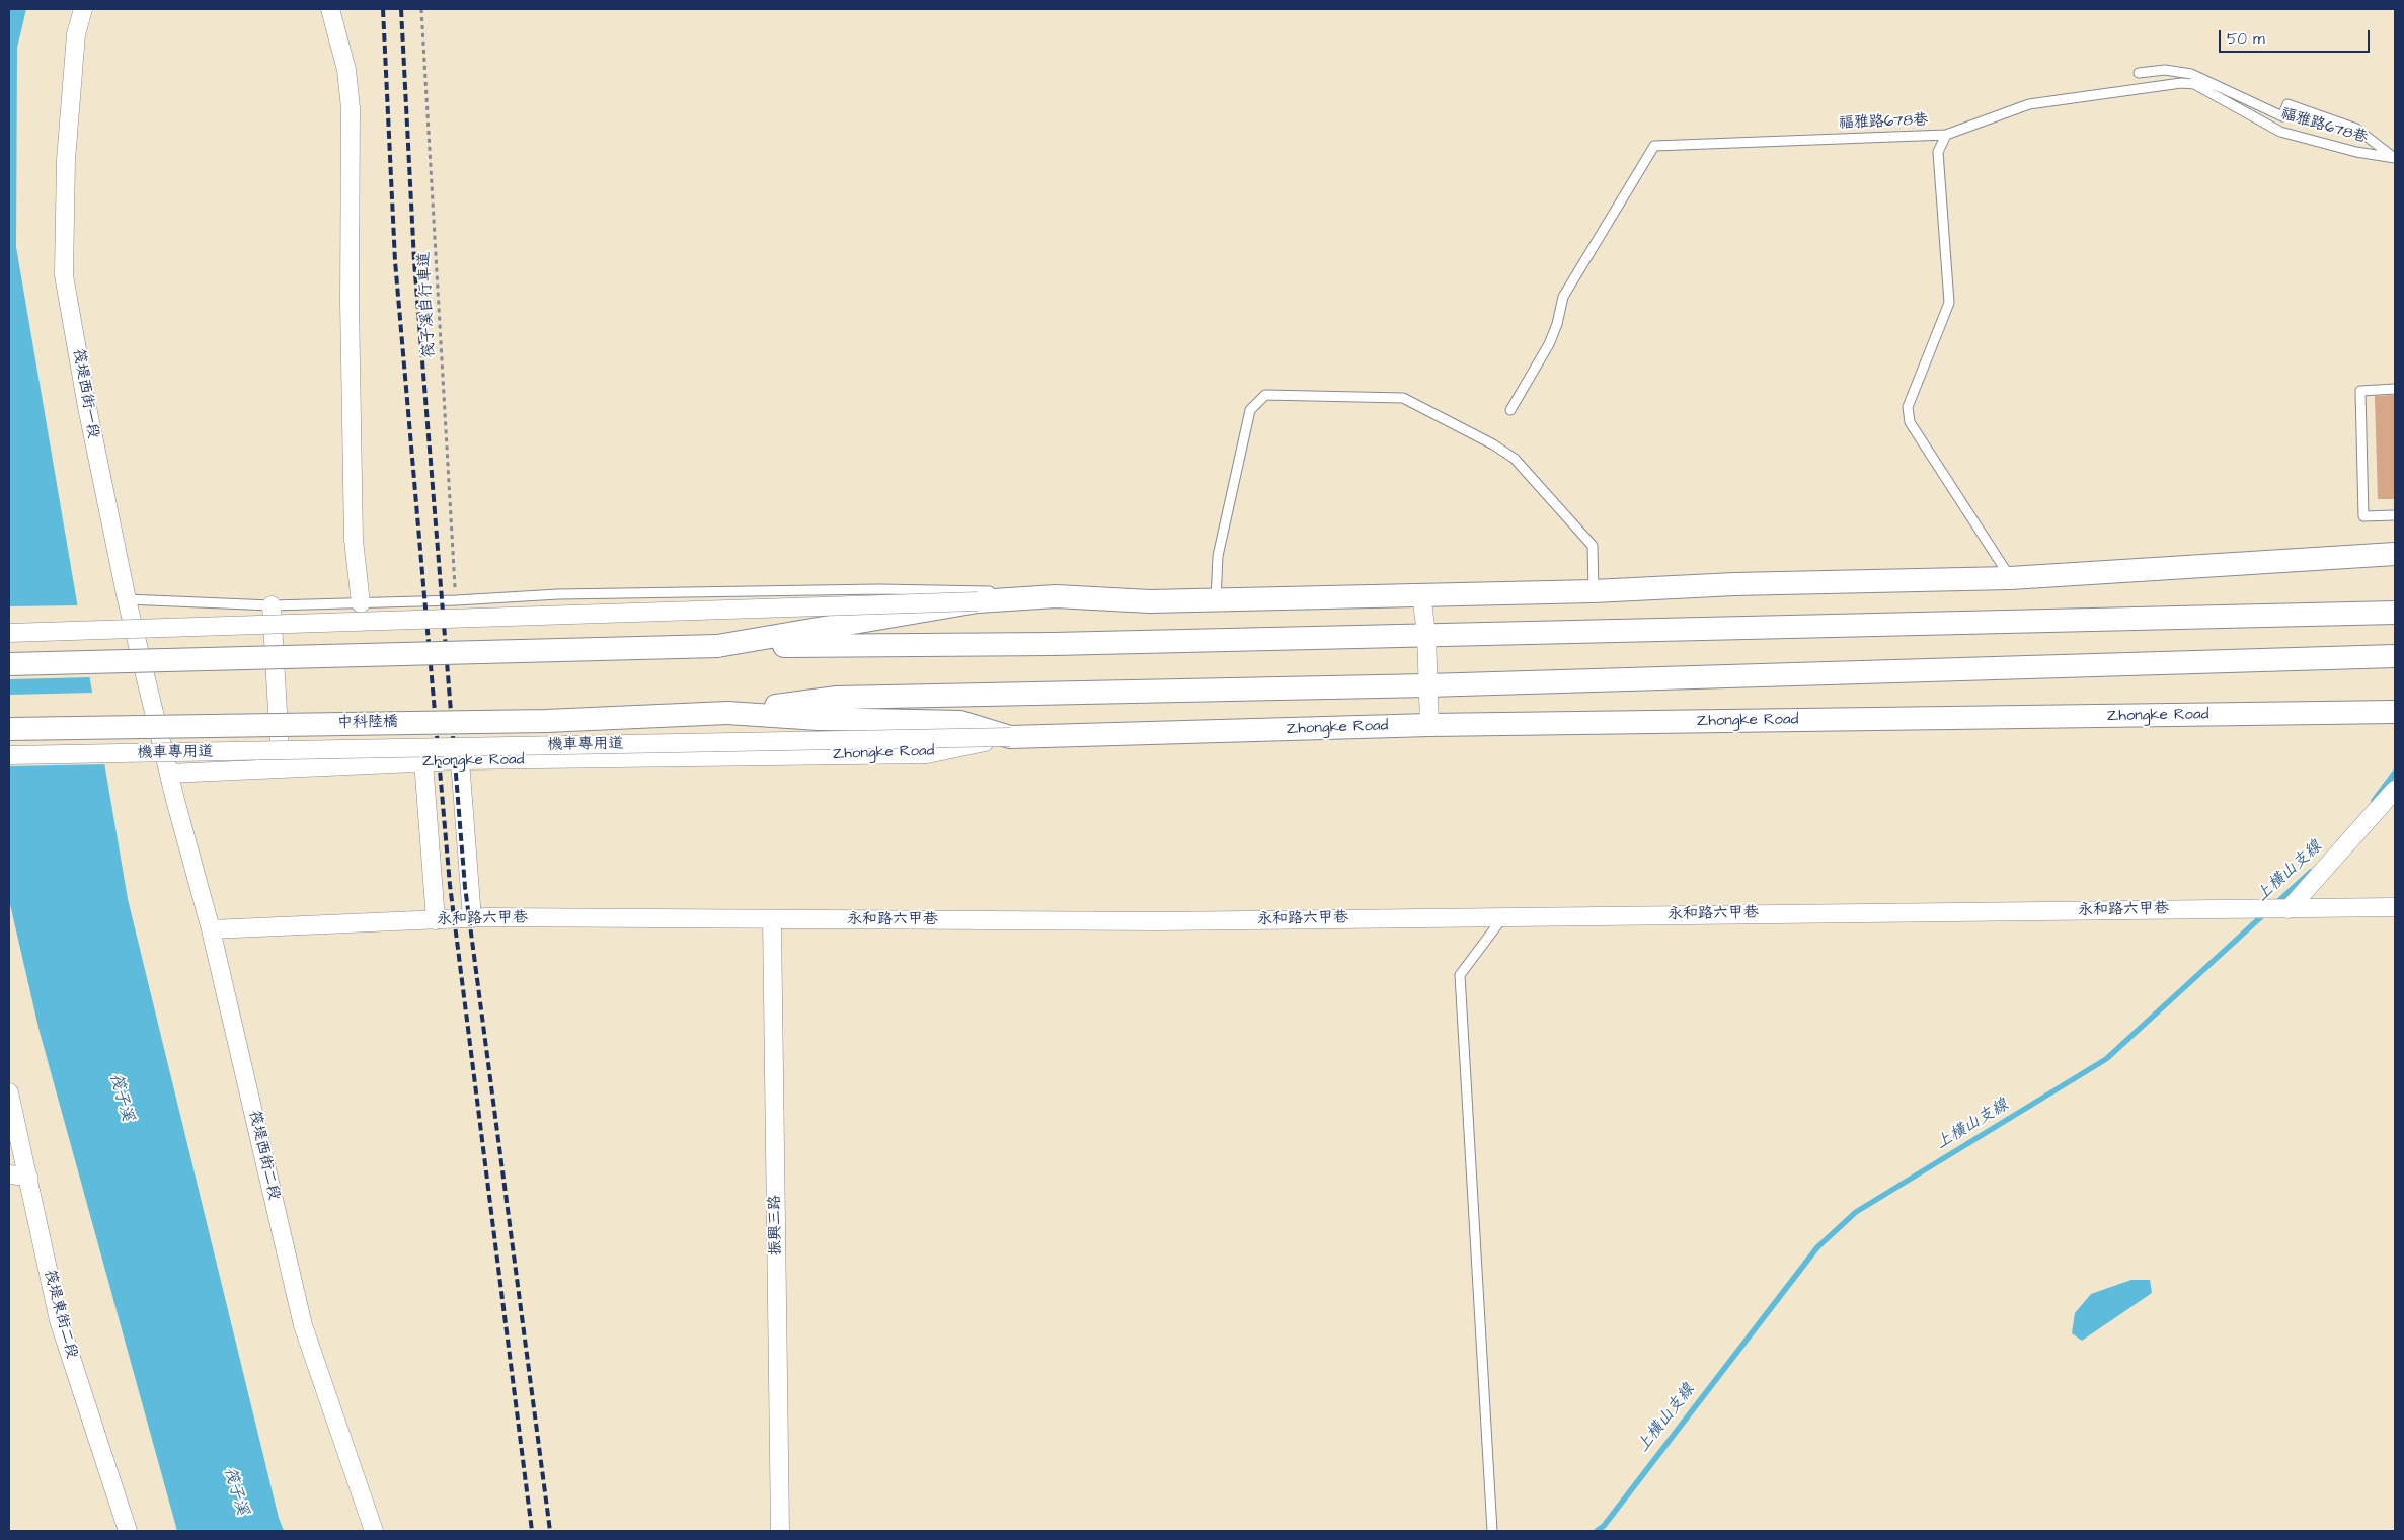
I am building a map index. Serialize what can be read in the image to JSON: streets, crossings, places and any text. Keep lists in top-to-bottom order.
{
  "streets": {
    "street": [
      "筏堤西街一段",
      "Zhongke Road",
      "中科陸橋",
      "機車專用道",
      "永和路六甲巷",
      "筏堤西街二段",
      "振興三路",
      "筏堤東街二段"
    ],
    "lane": ["福雅路678巷"],
    "path": ["筏子溪自行車道"]
  },
  "crossings": [
    ["筏堤西街一段", "Zhongke Road"],
    ["筏堤西街一段", "筏堤西街二段"],
    ["Zhongke Road", "機車專用道"],
    ["Zhongke Road", "筏堤西街二段"],
    ["永和路六甲巷", "筏堤西街二段"],
    ["永和路六甲巷", "振興三路"]
  ],
  "water": ["上橫山支線", "筏子溪"],
  "scale_bar": "50 m"
}
